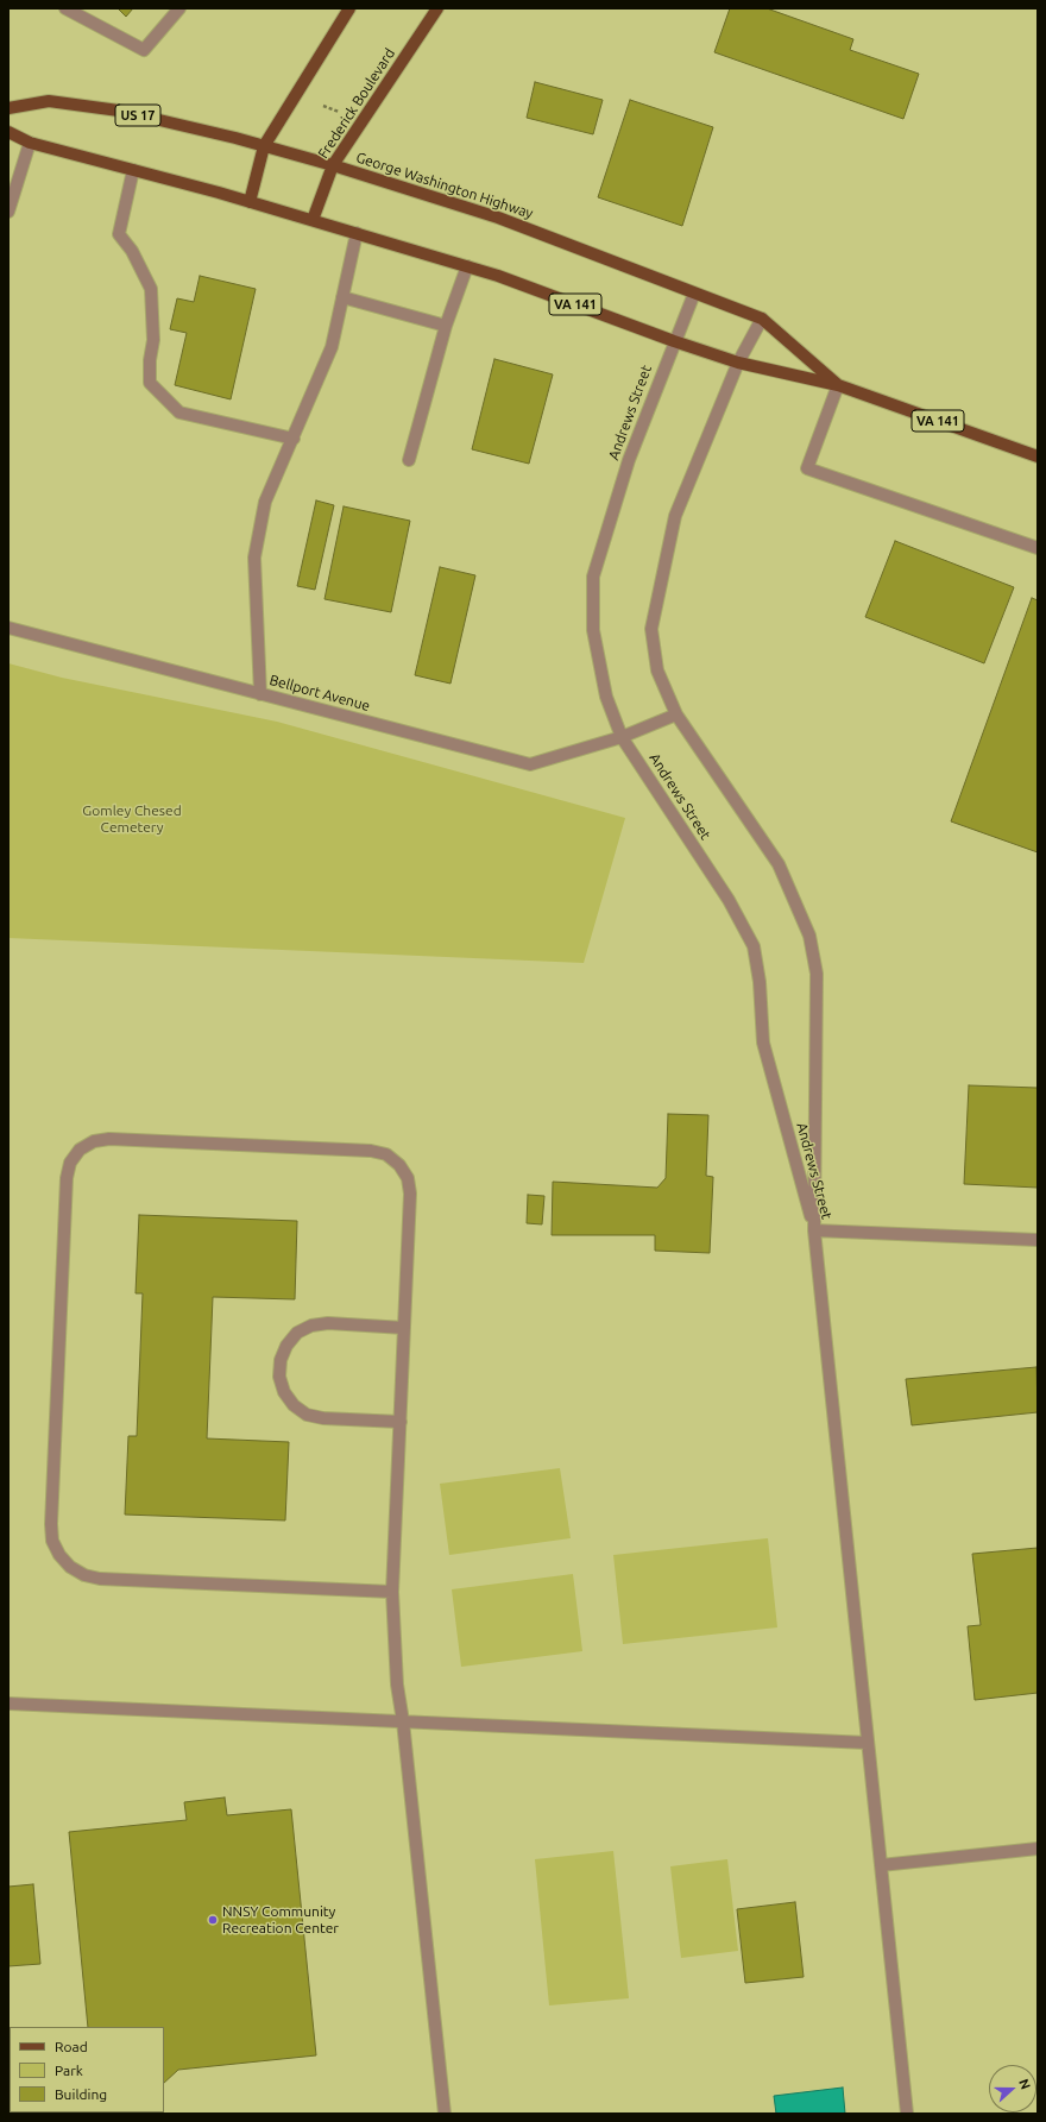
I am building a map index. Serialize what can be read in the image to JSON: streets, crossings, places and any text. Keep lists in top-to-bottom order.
{
  "streets": {
    "main road": [
      "Frederick Boulevard",
      "US 17",
      "George Washington Highway",
      "VA 141"
    ],
    "street": ["Andrews Street", "Bellport Avenue"]
  },
  "crossings": [
    ["Frederick Boulevard", "George Washington Highway"],
    ["George Washington Highway", "Andrews Street"],
    ["Andrews Street", "Bellport Avenue"]
  ],
  "parks": ["Gomley Chesed Cemetery"],
  "places": ["NNSY Community Recreation Center"],
  "legend": ["Road", "Park", "Building"],
  "north": "right"
}
